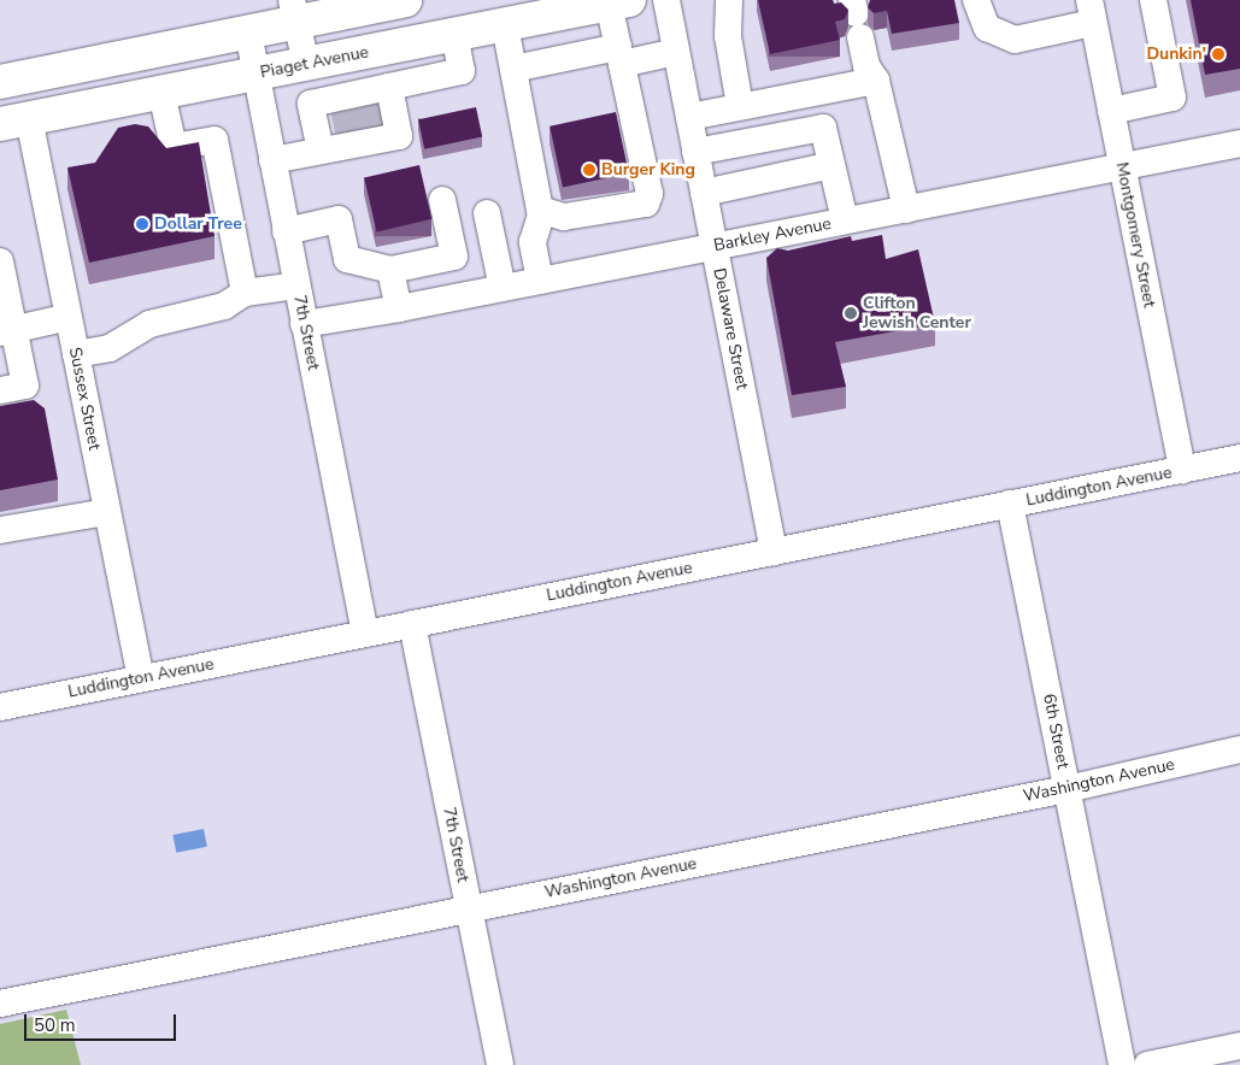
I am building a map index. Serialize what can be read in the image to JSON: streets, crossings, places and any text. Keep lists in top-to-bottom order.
{
  "streets": {
    "highway": ["Piaget Avenue"],
    "street": [
      "Barkley Avenue",
      "Montgomery Street",
      "Delaware Street",
      "7th Street",
      "Sussex Street",
      "Luddington Avenue",
      "6th Street",
      "Washington Avenue"
    ]
  },
  "crossings": [
    ["Piaget Avenue", "7th Street"],
    ["Piaget Avenue", "Sussex Street"],
    ["Barkley Avenue", "Montgomery Street"],
    ["Barkley Avenue", "Delaware Street"],
    ["Barkley Avenue", "7th Street"],
    ["Montgomery Street", "Luddington Avenue"],
    ["Delaware Street", "Luddington Avenue"],
    ["7th Street", "Luddington Avenue"],
    ["7th Street", "Washington Avenue"],
    ["Sussex Street", "Luddington Avenue"],
    ["Luddington Avenue", "6th Street"],
    ["6th Street", "Washington Avenue"]
  ],
  "places": [
    "Dunkin'",
    "Burger King",
    "Dollar Tree",
    "Clifton Jewish Center"
  ],
  "scale_bar": "50 m"
}
